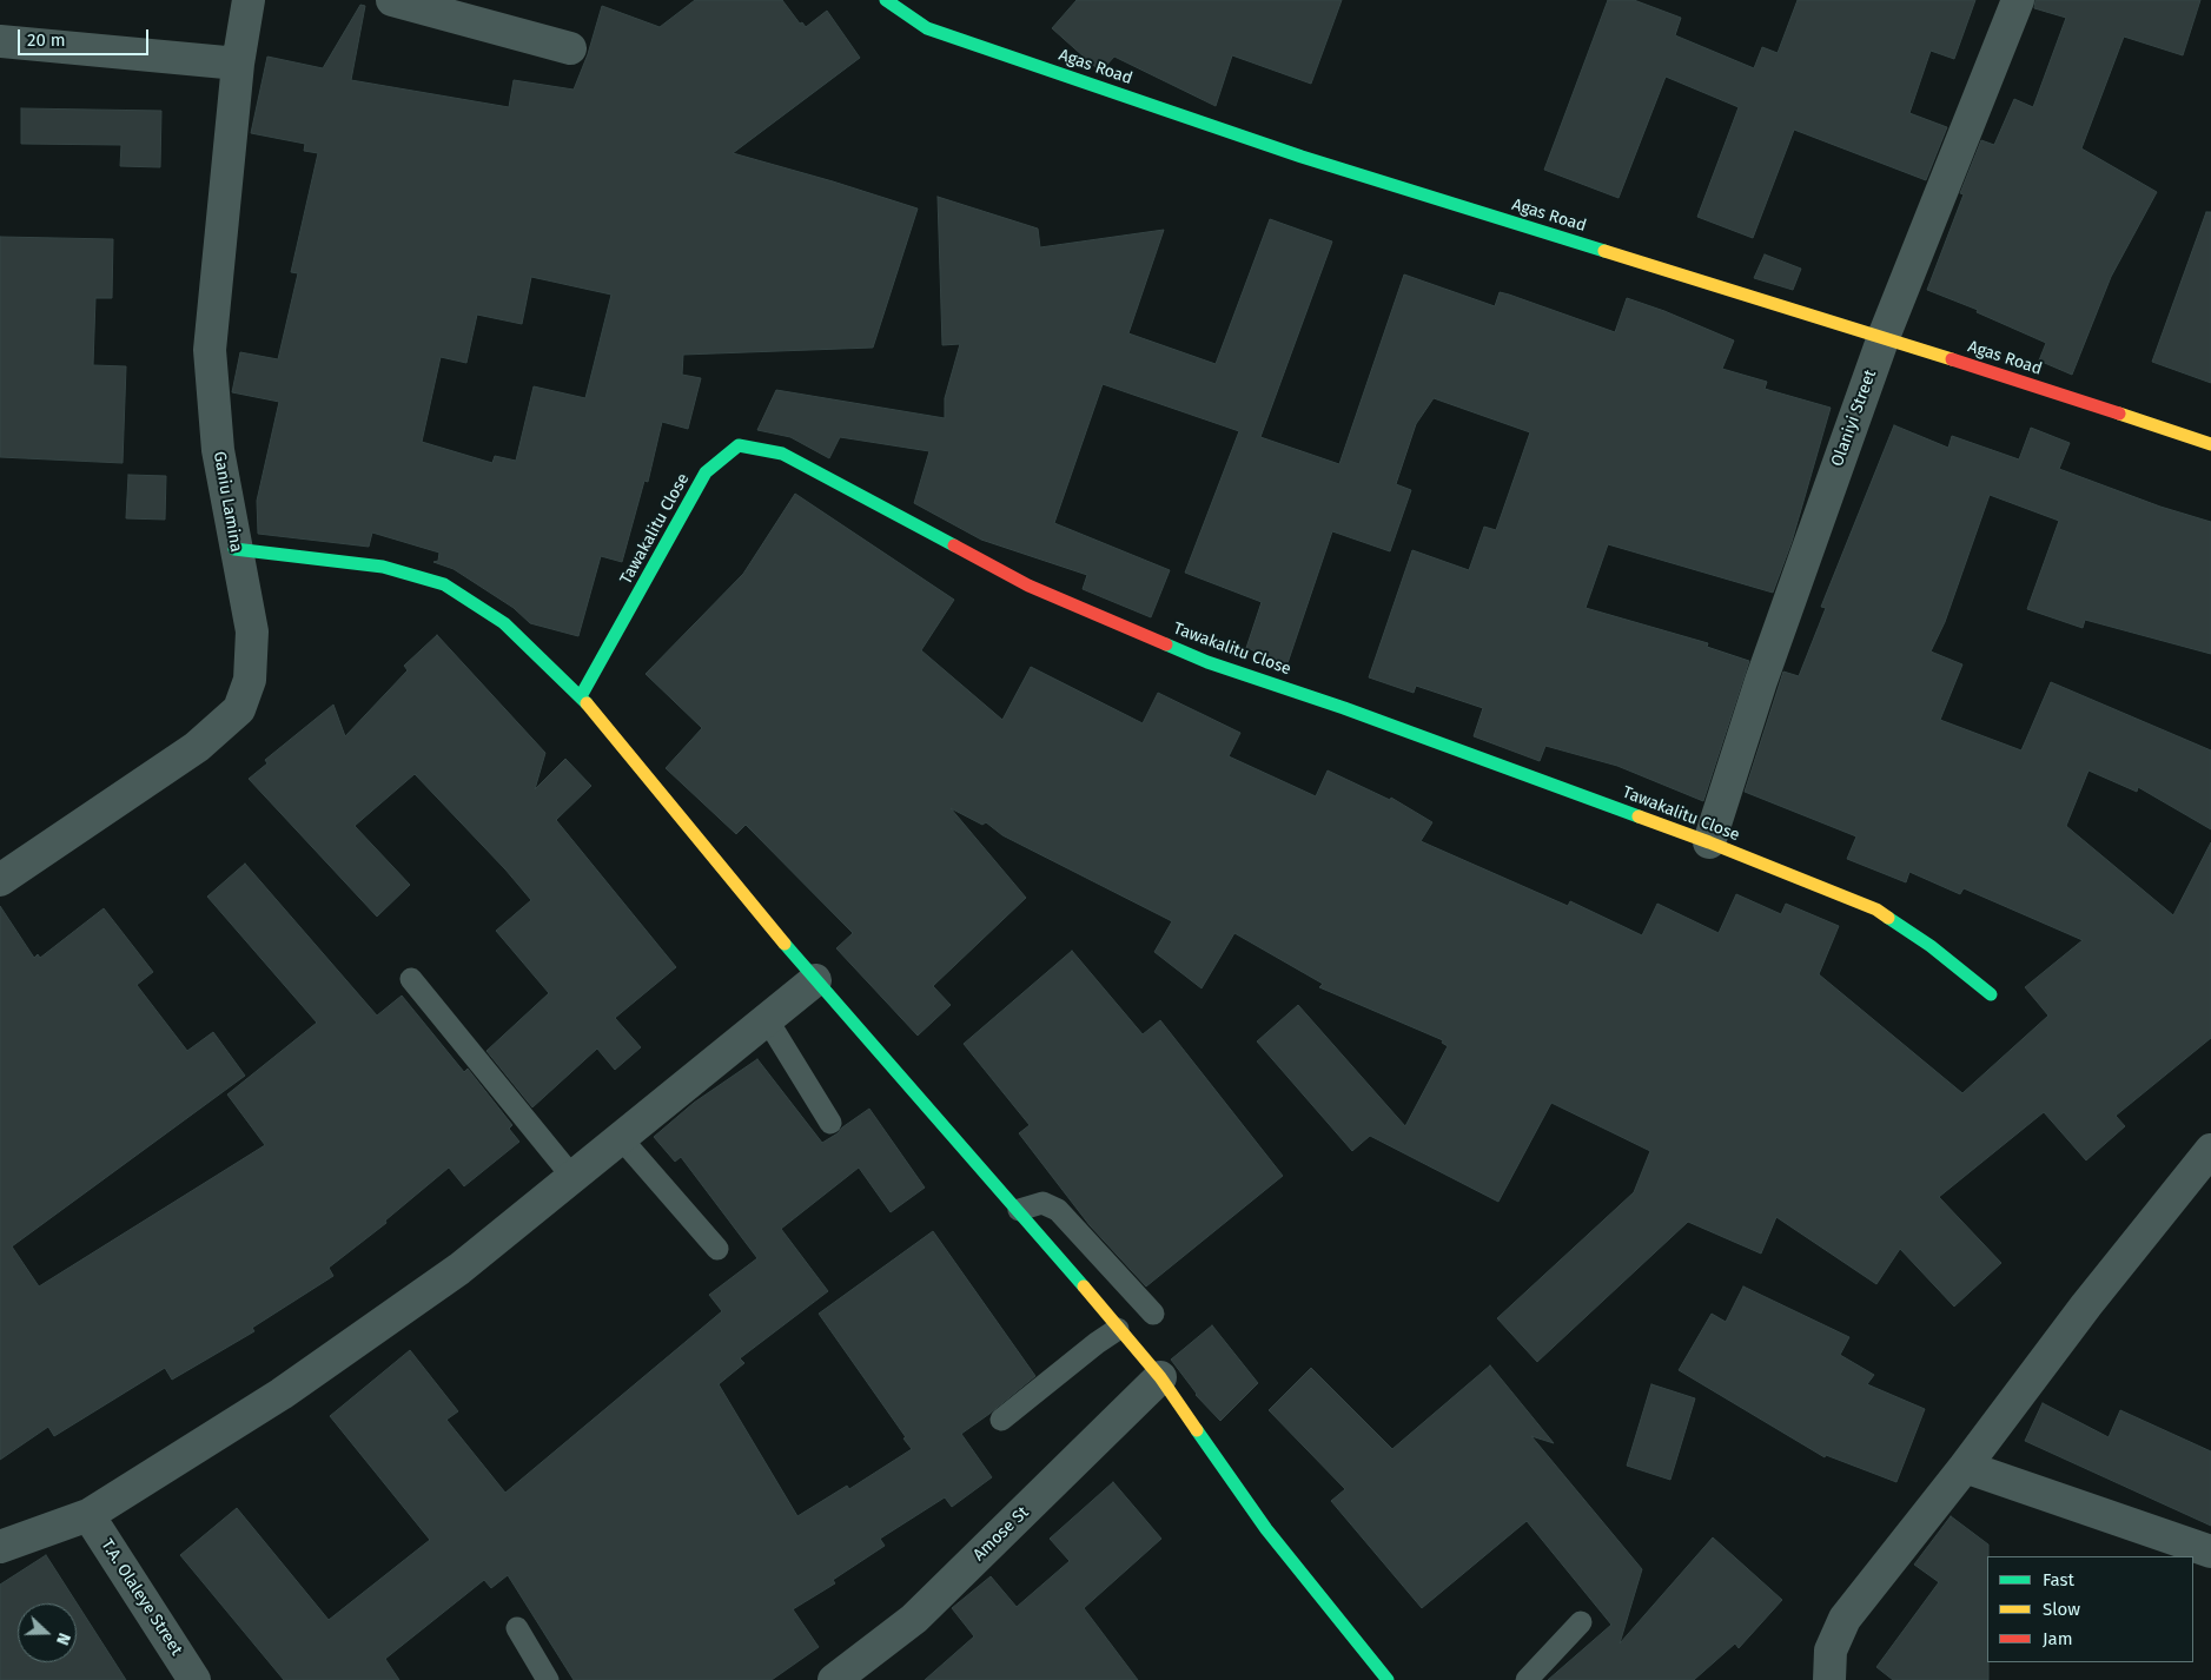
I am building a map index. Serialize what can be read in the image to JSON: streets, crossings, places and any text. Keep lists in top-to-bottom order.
{
  "streets": {
    "street": [
      "Agas Road",
      "Olaniyi Street",
      "Ganiu Lamina",
      "Tawakalitu Close",
      "Amose St",
      "T.A. Olaleye Street"
    ]
  },
  "crossings": [
    ["Agas Road", "Olaniyi Street"],
    ["Olaniyi Street", "Tawakalitu Close"]
  ],
  "legend": ["Fast", "Slow", "Jam"],
  "scale_bar": "20 m",
  "north": "right"
}
